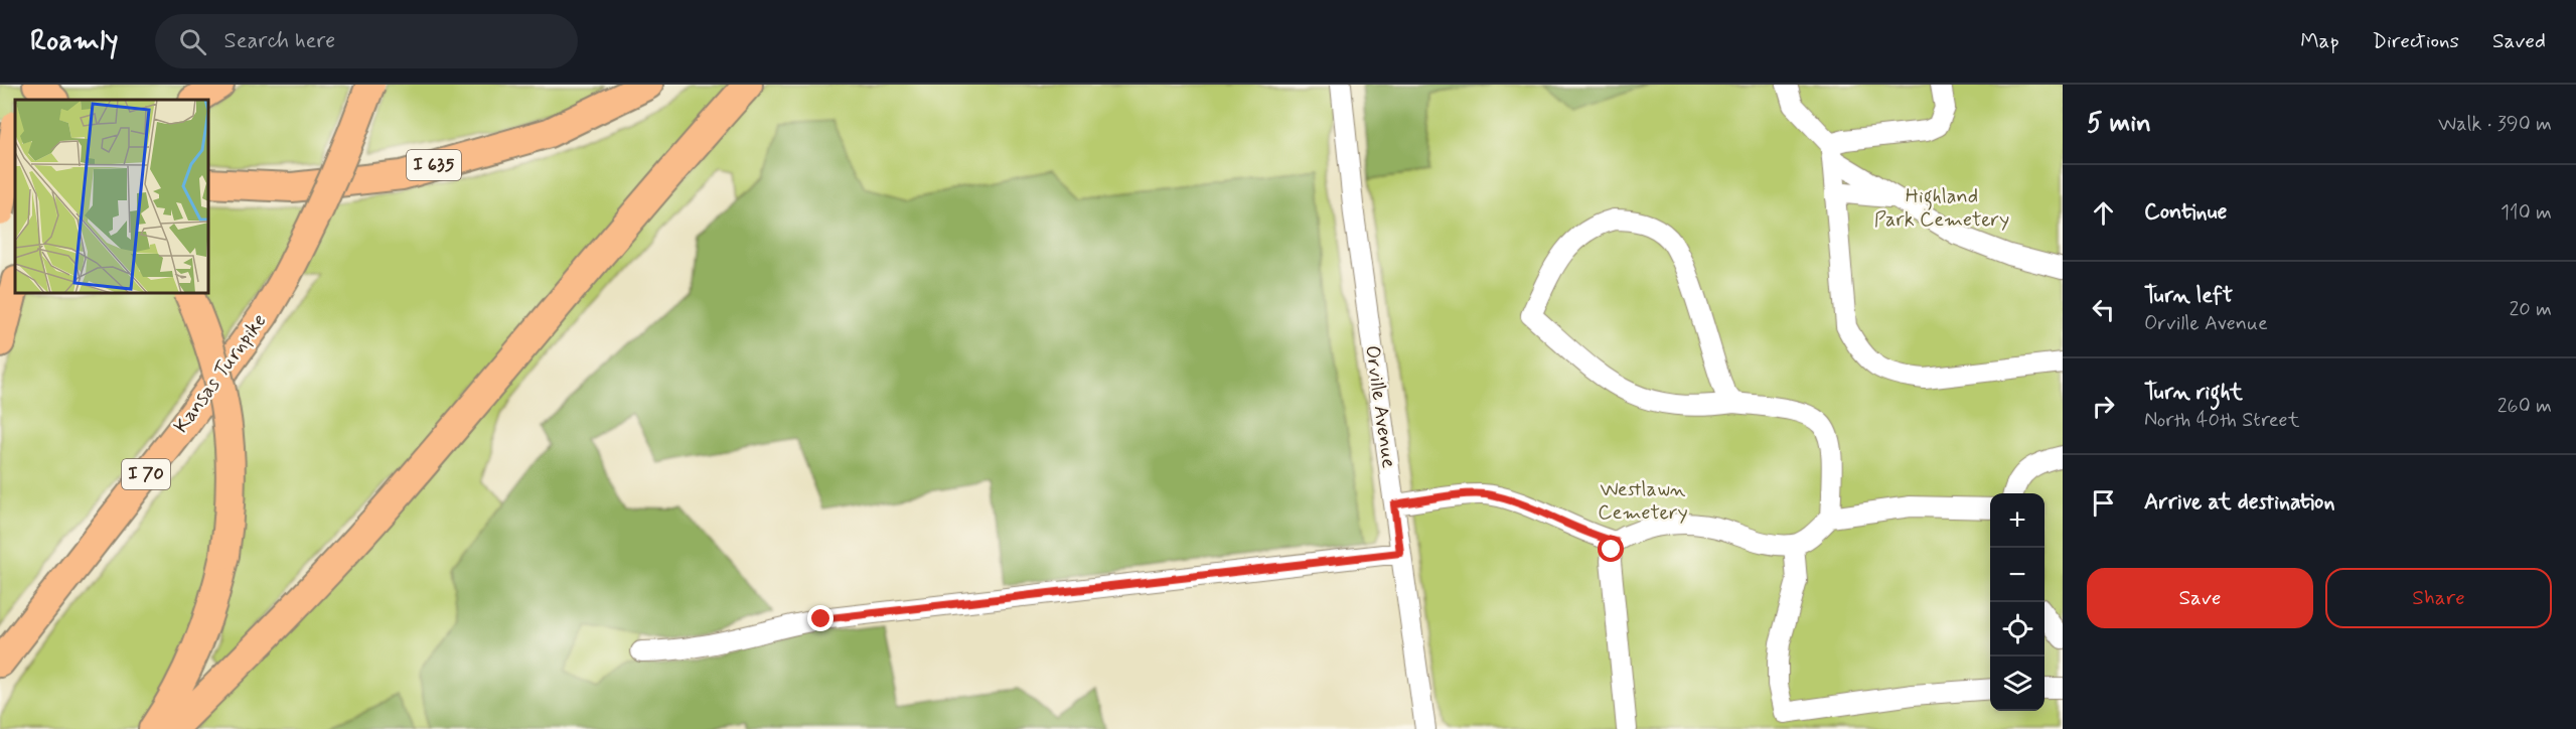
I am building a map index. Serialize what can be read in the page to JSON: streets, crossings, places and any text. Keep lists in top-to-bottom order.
{
  "streets": {
    "highway": ["I 635", "Kansas Turnpike", "I 70"],
    "street": ["Orville Avenue"]
  },
  "parks": ["Highland Park Cemetery", "Westlawn Cemetery"],
  "page": {
    "header": "Roamly",
    "search": "Search here",
    "nav": ["Map", "Directions", "Saved"],
    "heading": ["5 min", "Walk · 390 m"],
    "list": [
      ["Continue", "110 m"],
      ["Turn left", "Orville Avenue", "20 m"],
      ["Turn right", "North 40th Street", "260 m"],
      "Arrive at destination"
    ],
    "map_buttons": ["+", "−"],
    "buttons": ["Save", "Share"]
  }
}
